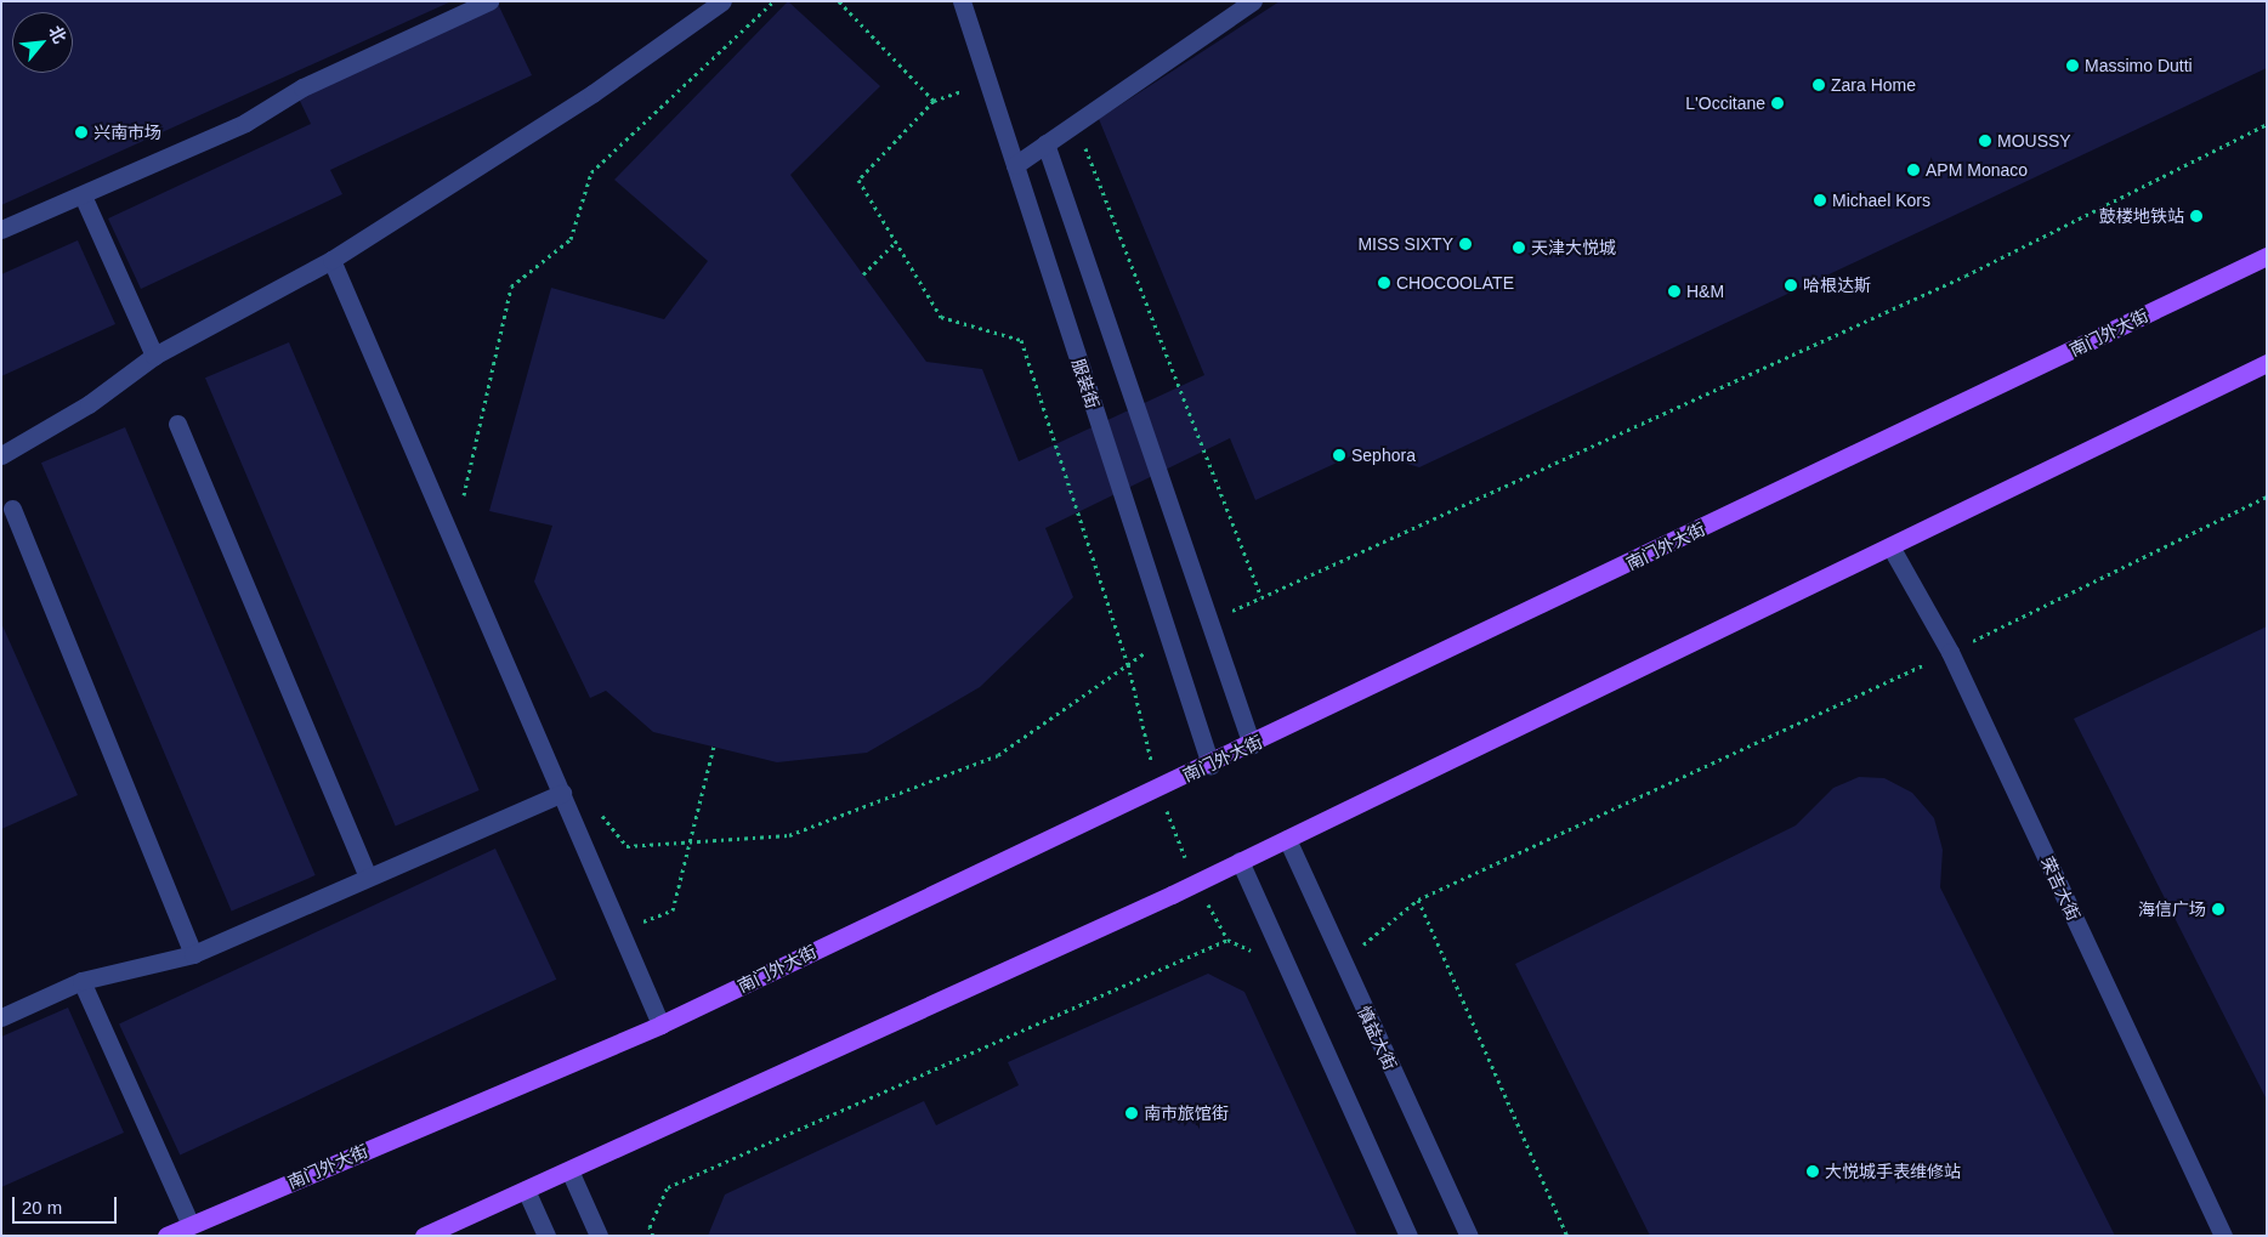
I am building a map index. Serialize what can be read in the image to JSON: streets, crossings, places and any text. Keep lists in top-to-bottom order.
{
  "streets": {
    "main road": ["南门外大街"],
    "street": ["服装街", "荣吉大街", "慎益大街"]
  },
  "crossings": [
    ["南门外大街", "服装街"]
  ],
  "places": [
    "Massimo Dutti",
    "Zara Home",
    "L'Occitane",
    "兴南市场",
    "MOUSSY",
    "APM Monaco",
    "Michael Kors",
    "鼓楼地铁站",
    "MISS SIXTY",
    "天津大悦城",
    "CHOCOOLATE",
    "哈根达斯",
    "H&M",
    "Sephora",
    "海信广场",
    "南市旅馆街",
    "大悦城手表维修站"
  ],
  "scale_bar": "20 m",
  "north": "top right"
}
